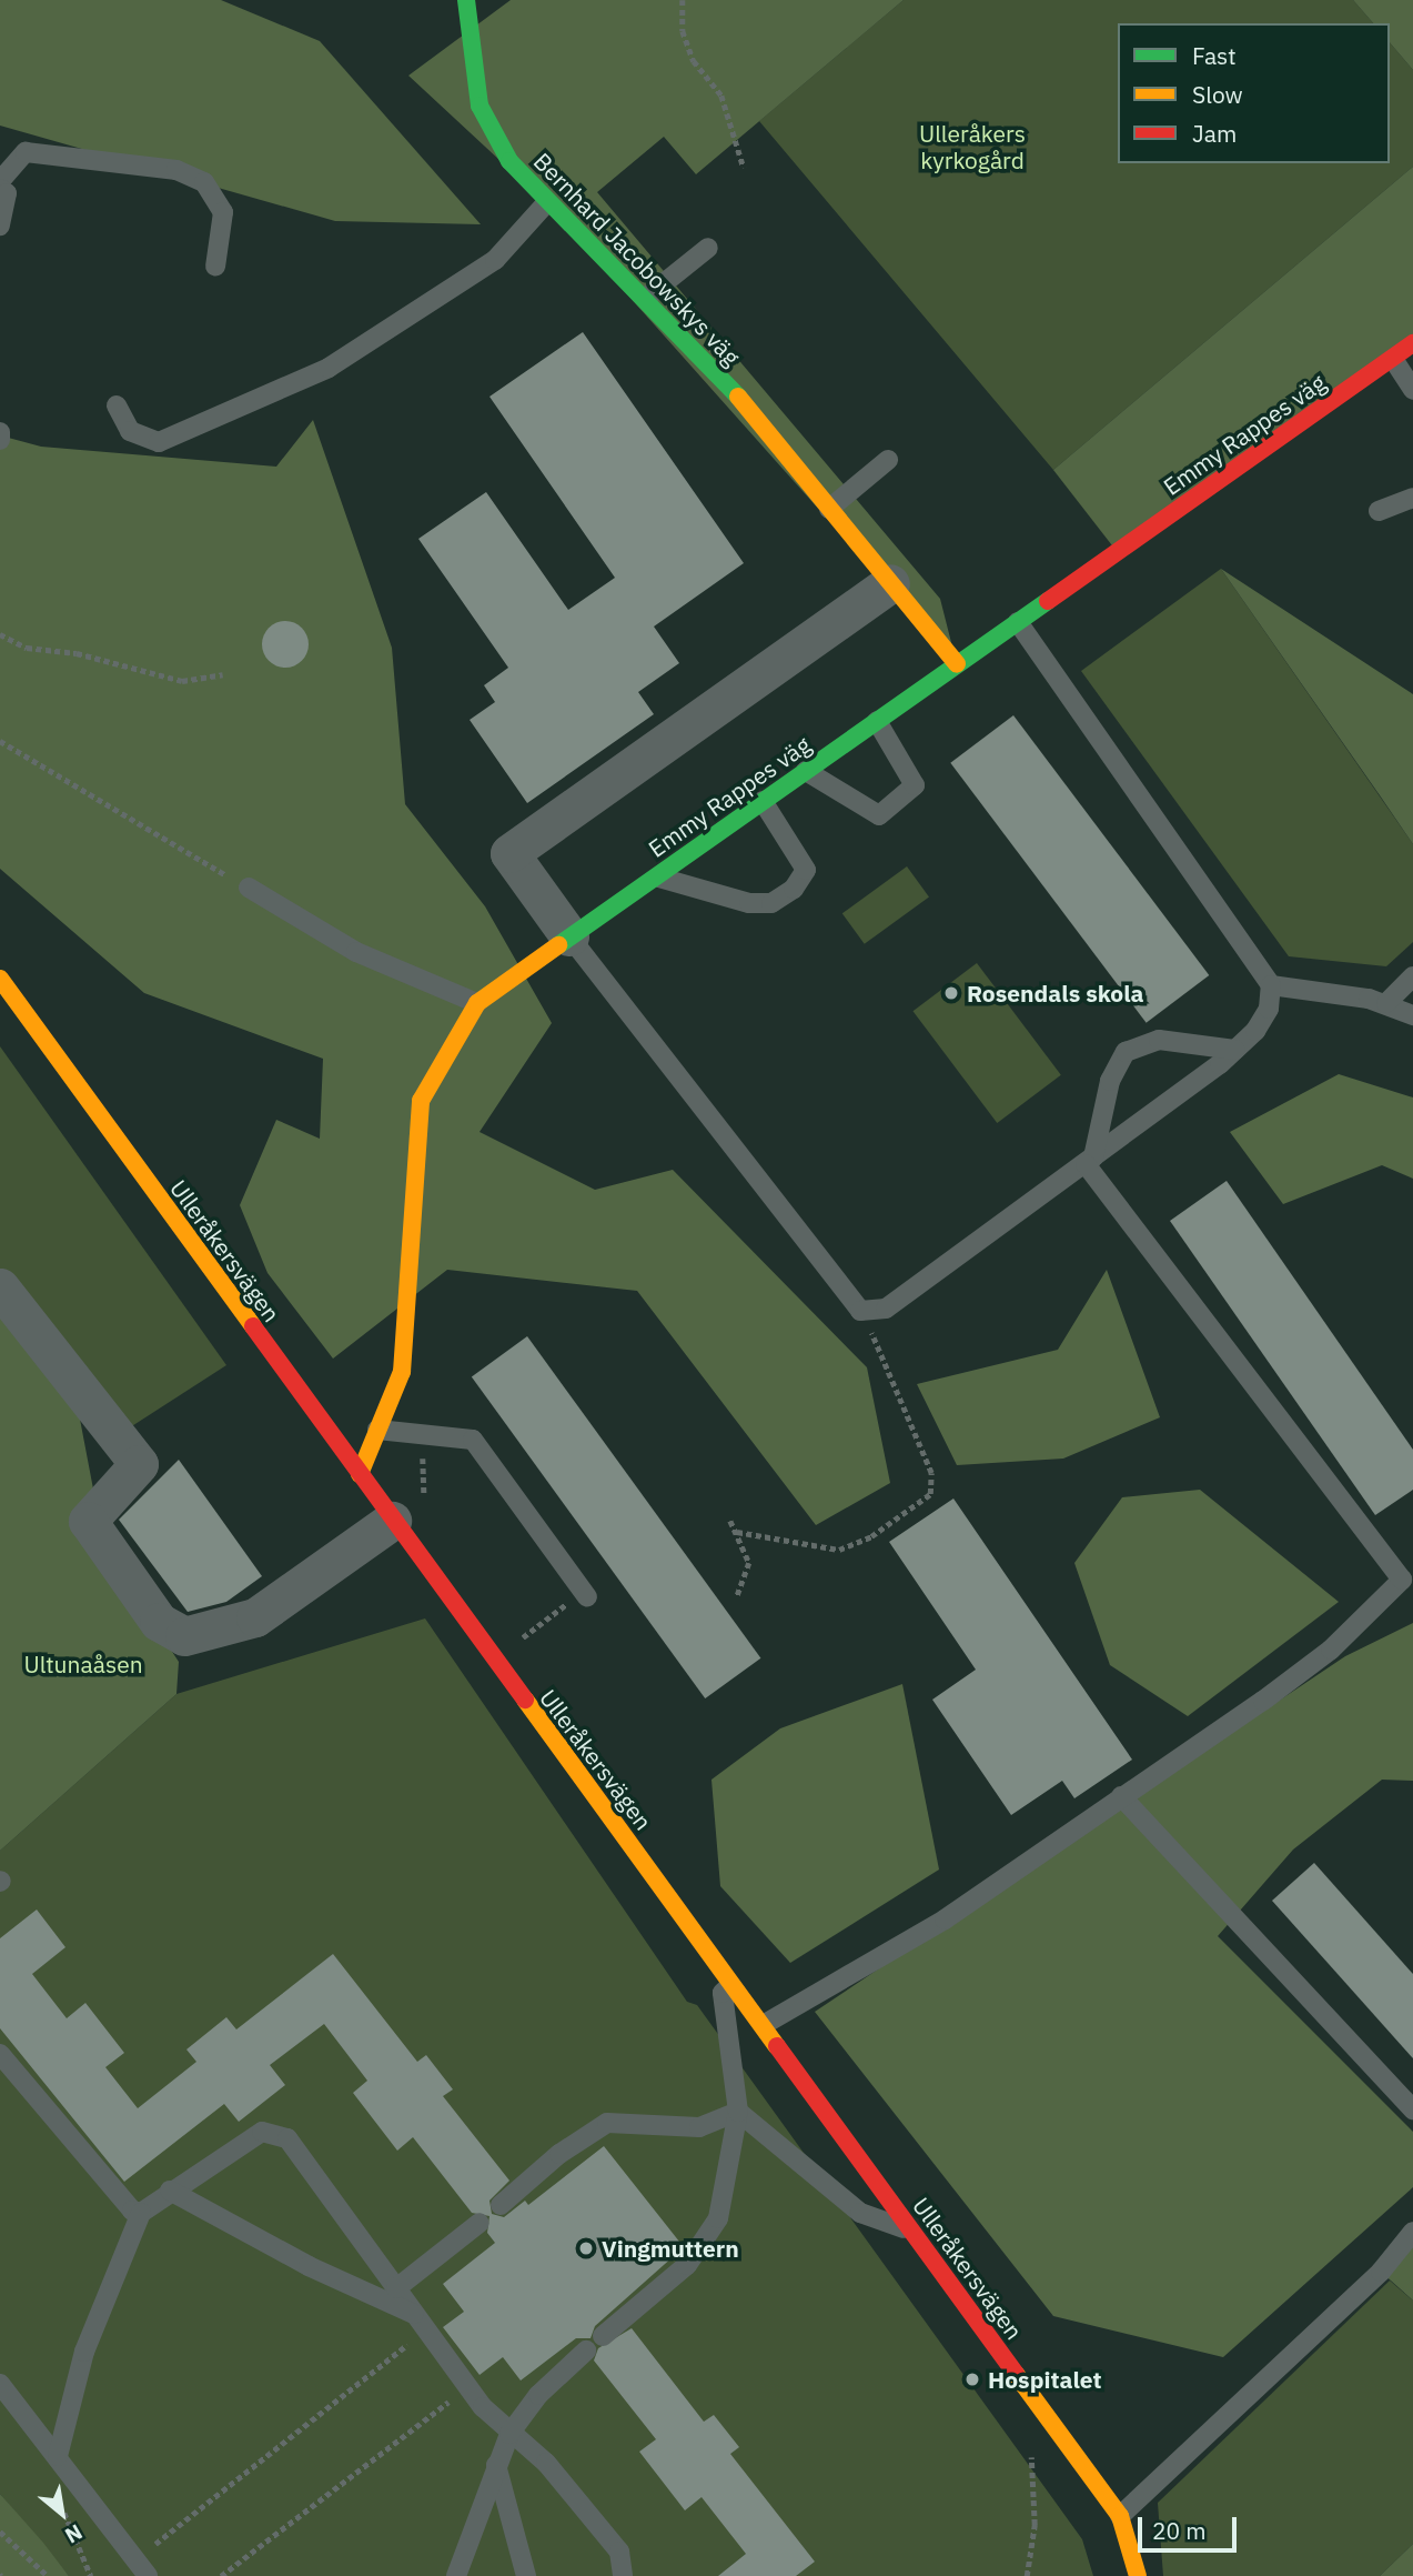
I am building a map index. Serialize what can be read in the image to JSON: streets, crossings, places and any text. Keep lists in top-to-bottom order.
{
  "streets": {
    "street": ["Bernhard Jacobowskys väg", "Emmy Rappes väg", "Ulleråkersvägen"]
  },
  "crossings": [
    ["Bernhard Jacobowskys väg", "Emmy Rappes väg"],
    ["Emmy Rappes väg", "Ulleråkersvägen"]
  ],
  "parks": ["Ulleråkers kyrkogård", "Ultunaåsen"],
  "places": ["Rosendals skola", "Vingmuttern", "Hospitalet"],
  "legend": ["Fast", "Slow", "Jam"],
  "scale_bar": "20 m",
  "north": "bottom right"
}
